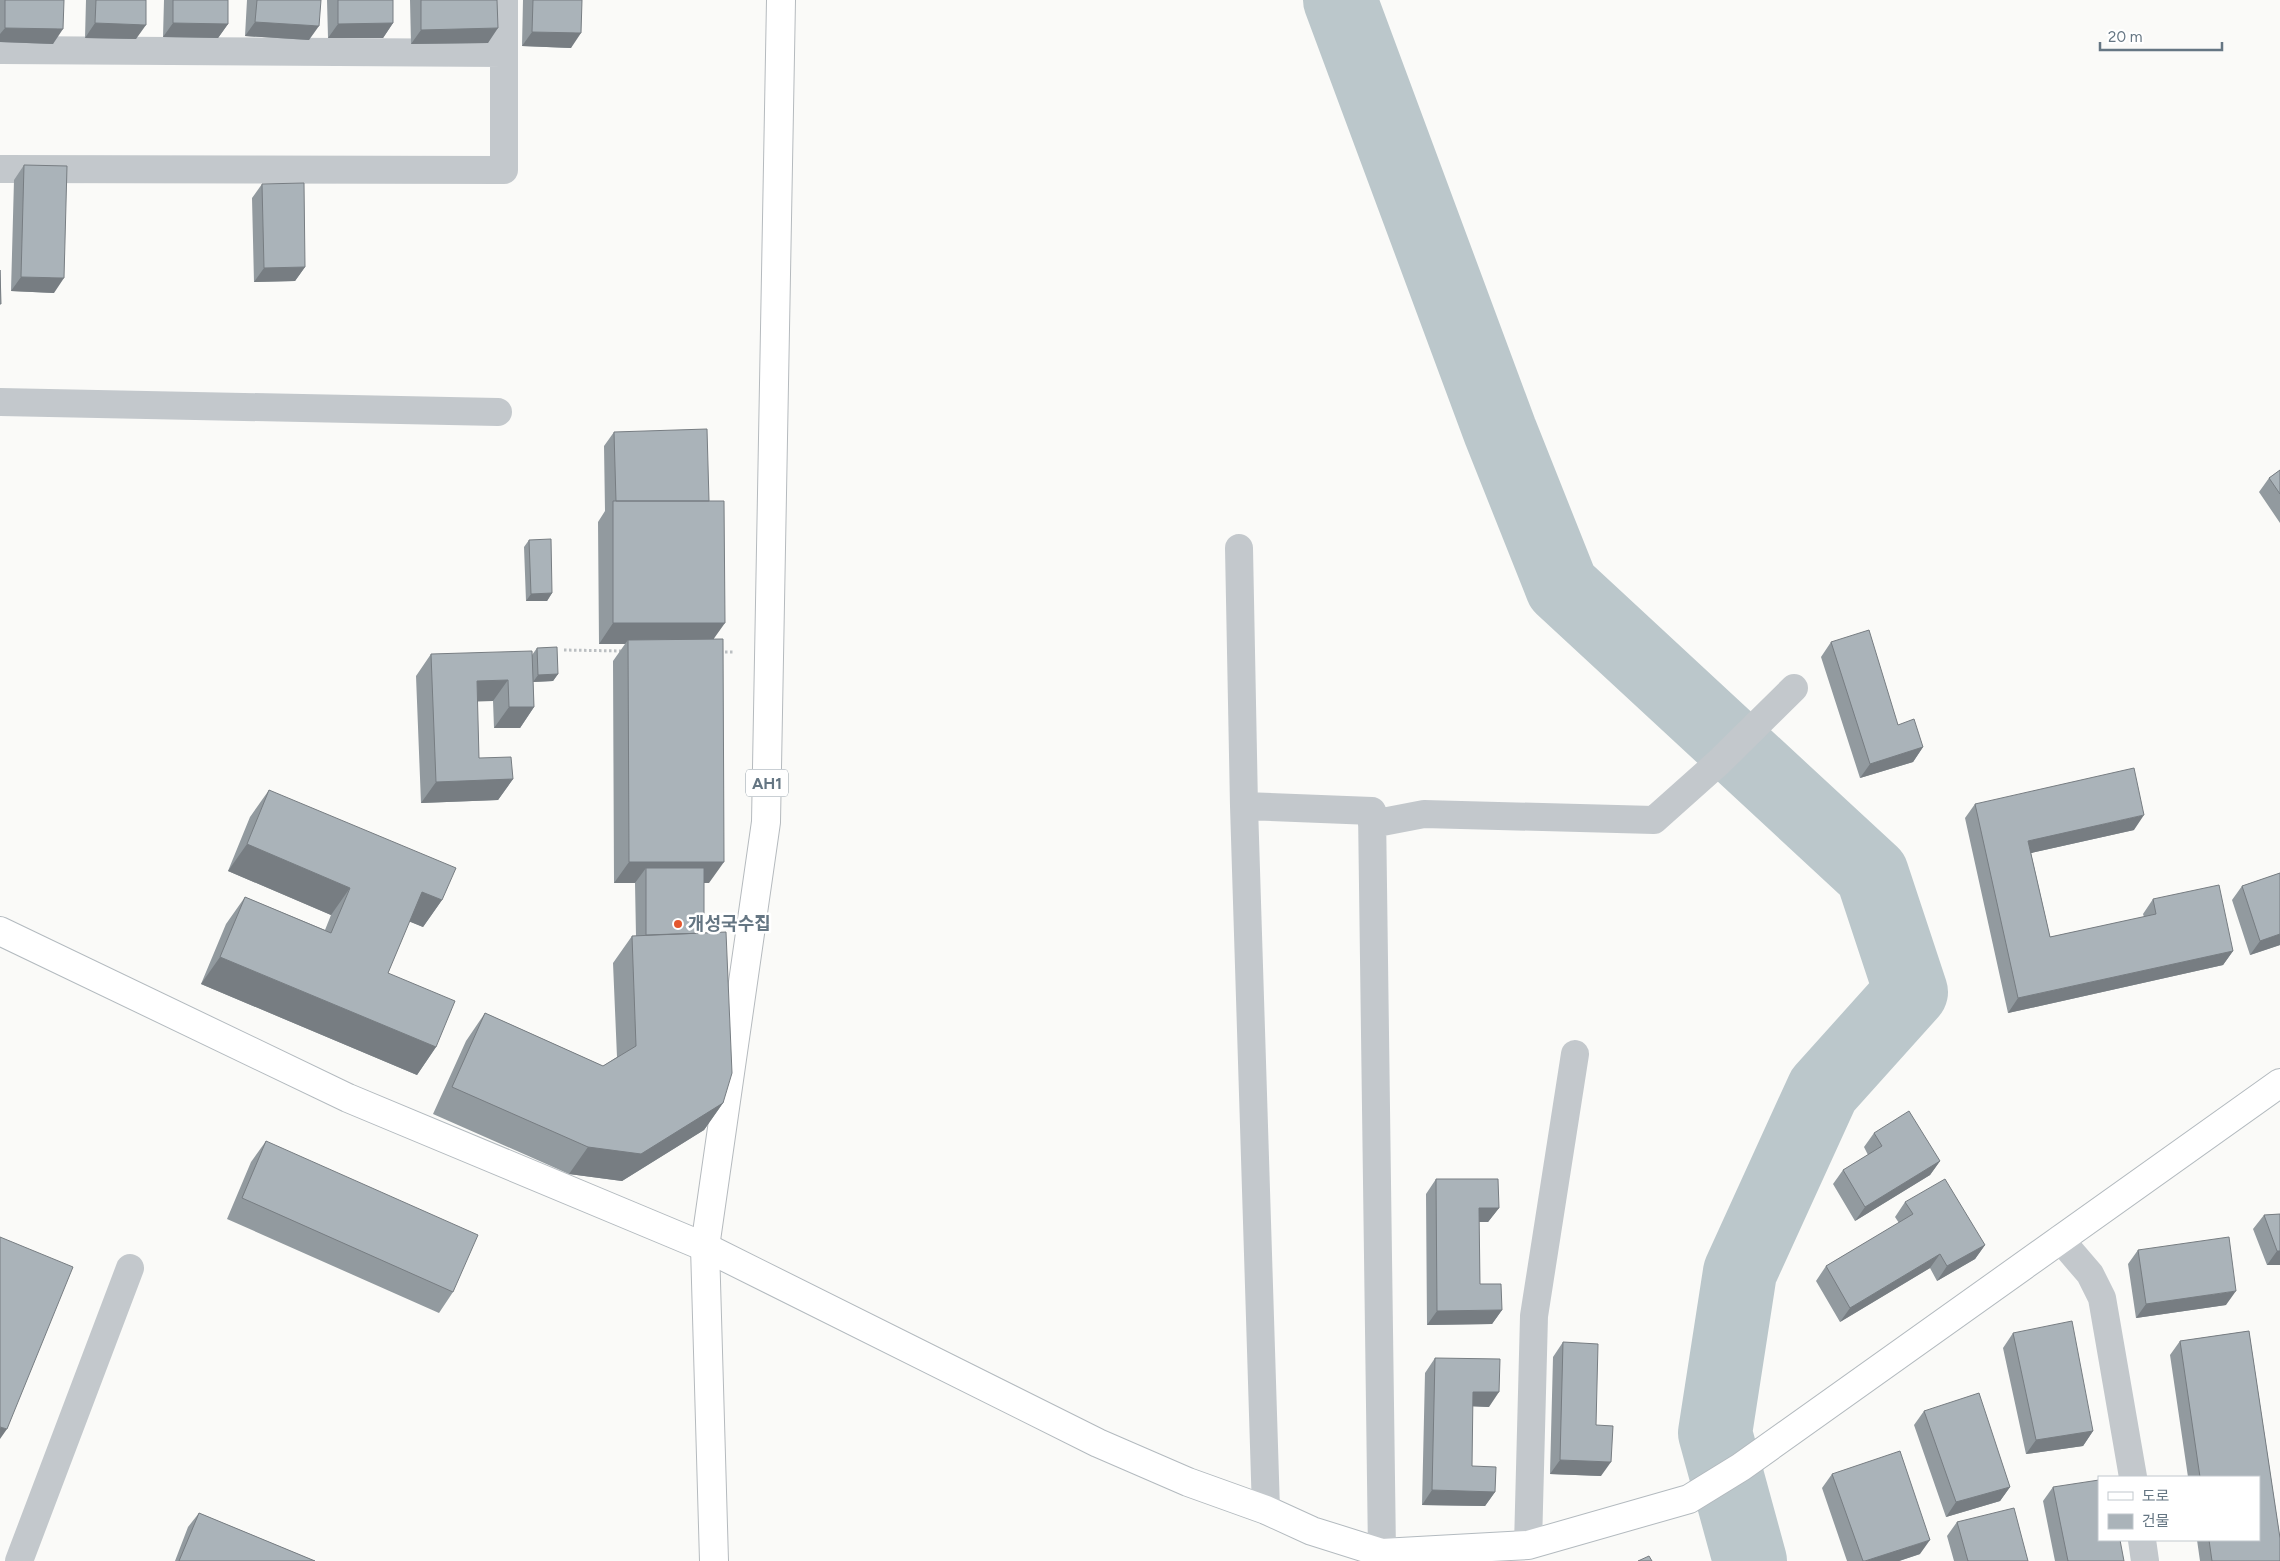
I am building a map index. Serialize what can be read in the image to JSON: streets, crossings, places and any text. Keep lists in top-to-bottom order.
{
  "streets": {
    "street": ["AH1"]
  },
  "places": ["개성국수집"],
  "legend": ["도로", "건물"],
  "scale_bar": "20 m"
}
